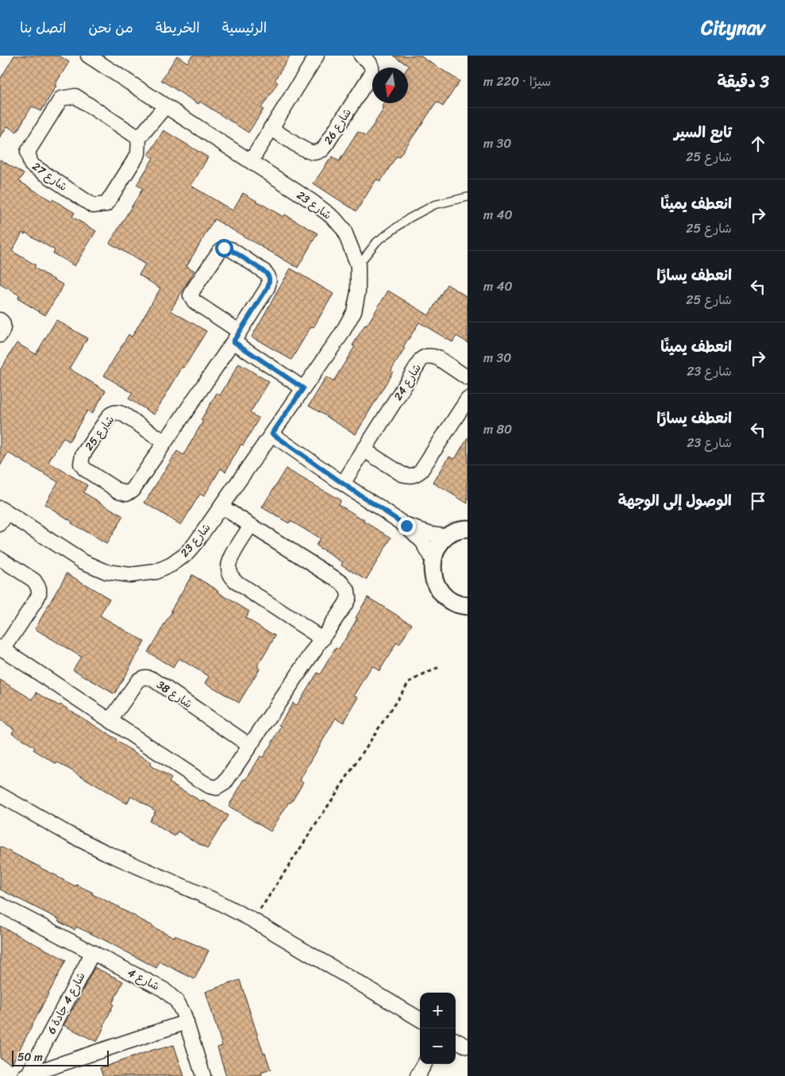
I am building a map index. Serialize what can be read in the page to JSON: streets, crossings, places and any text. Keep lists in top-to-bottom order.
{
  "streets": {
    "street": [
      "شارع 26",
      "شارع 27",
      "شارع 23",
      "شارع 24",
      "شارع 25",
      "شارع 38",
      "شارع 4",
      "شارع 4 جادة 6"
    ]
  },
  "crossings": [
    ["شارع 23", "شارع 25"],
    ["شارع 4", "شارع 4 جادة 6"]
  ],
  "scale_bar": "50 m",
  "north": "bottom",
  "page": {
    "header": "Citynav",
    "nav": [
      "الرئيسية",
      "الخريطة",
      "من نحن",
      "اتصل بنا"
    ],
    "heading": ["3 دقيقة", "سيرًا · 220 m"],
    "list": [
      ["تابع السير", "شارع 25", "30 m"],
      ["انعطف يمينًا", "شارع 25", "40 m"],
      ["انعطف يسارًا", "شارع 25", "40 m"],
      ["انعطف يمينًا", "شارع 23", "30 m"],
      ["انعطف يسارًا", "شارع 23", "80 m"],
      "الوصول إلى الوجهة"
    ],
    "map_buttons": ["+", "−"],
    "scale": "50 m"
  }
}
